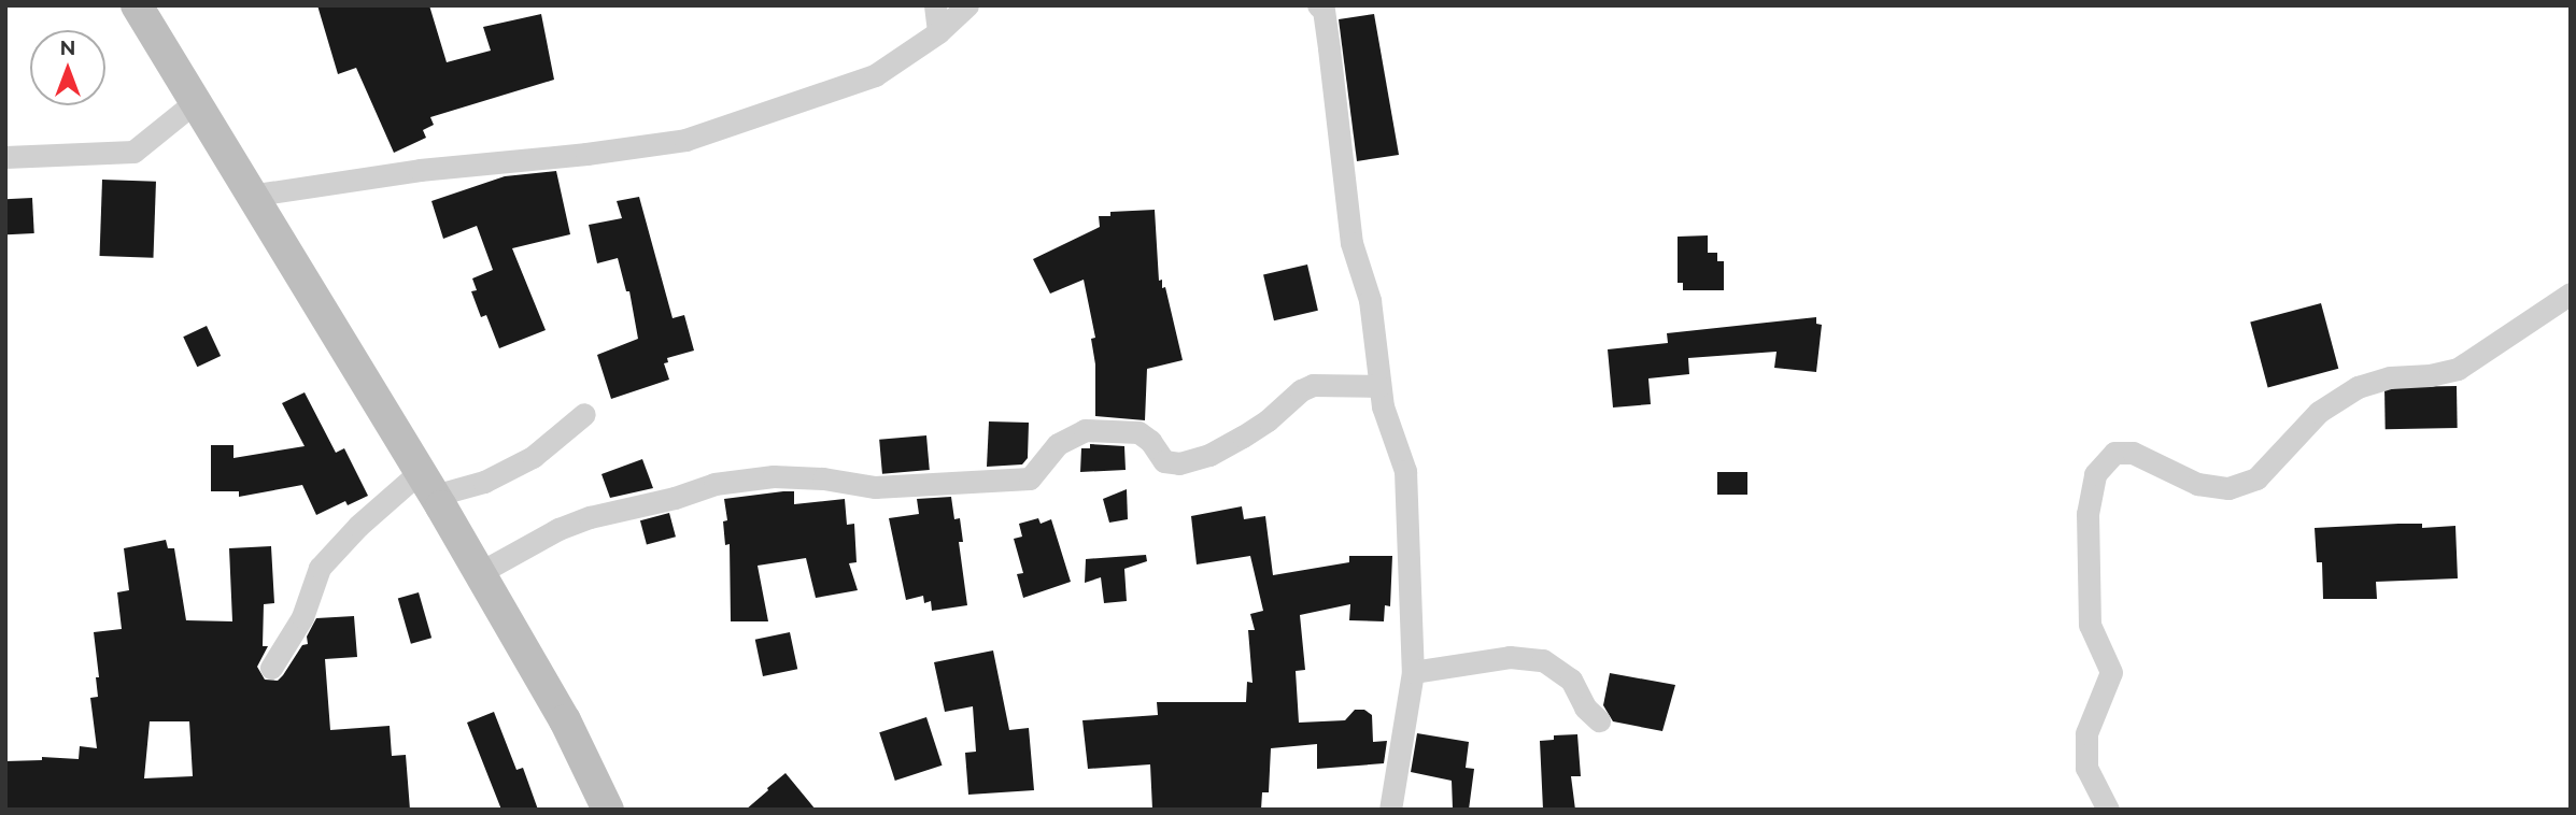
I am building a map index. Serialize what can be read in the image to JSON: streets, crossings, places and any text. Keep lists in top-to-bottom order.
{
  "north": "top"
}
